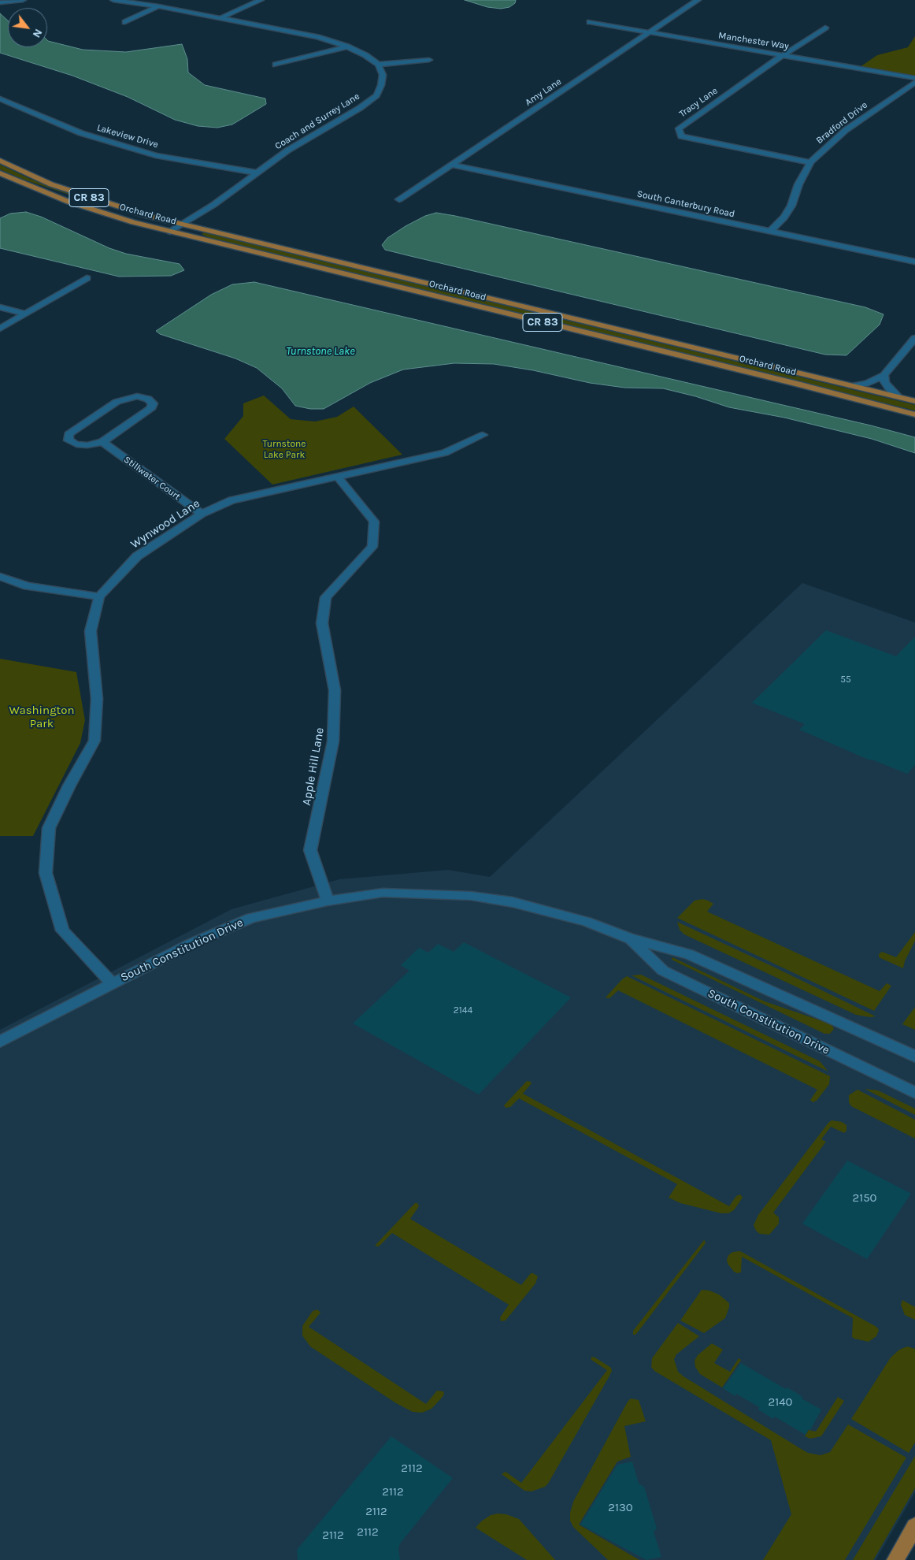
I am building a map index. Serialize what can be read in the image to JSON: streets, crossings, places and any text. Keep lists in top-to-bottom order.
{
  "streets": {
    "main road": ["CR 83", "Orchard Road"],
    "street": [
      "Manchester Way",
      "Amy Lane",
      "Tracy Lane",
      "Coach and Surrey Lane",
      "Bradford Drive",
      "Lakeview Drive",
      "South Canterbury Road",
      "Stillwater Court",
      "Wynwood Lane",
      "Apple Hill Lane",
      "South Constitution Drive"
    ]
  },
  "crossings": [
    ["Manchester Way", "Amy Lane"],
    ["Manchester Way", "Tracy Lane"],
    ["Amy Lane", "South Canterbury Road"],
    ["Tracy Lane", "Bradford Drive"],
    ["Coach and Surrey Lane", "Lakeview Drive"],
    ["Coach and Surrey Lane", "Orchard Road"],
    ["Bradford Drive", "South Canterbury Road"],
    ["Stillwater Court", "Wynwood Lane"],
    ["Wynwood Lane", "Apple Hill Lane"],
    ["Wynwood Lane", "South Constitution Drive"],
    ["Apple Hill Lane", "South Constitution Drive"]
  ],
  "water": ["Turnstone Lake"],
  "parks": ["Turnstone Lake Park", "Washington Park"],
  "house_numbers": [
    "55",
    "2144",
    "2150",
    "2140",
    "2112",
    "2112",
    "2130",
    "2112",
    "2112",
    "2112"
  ],
  "north": "bottom right"
}
